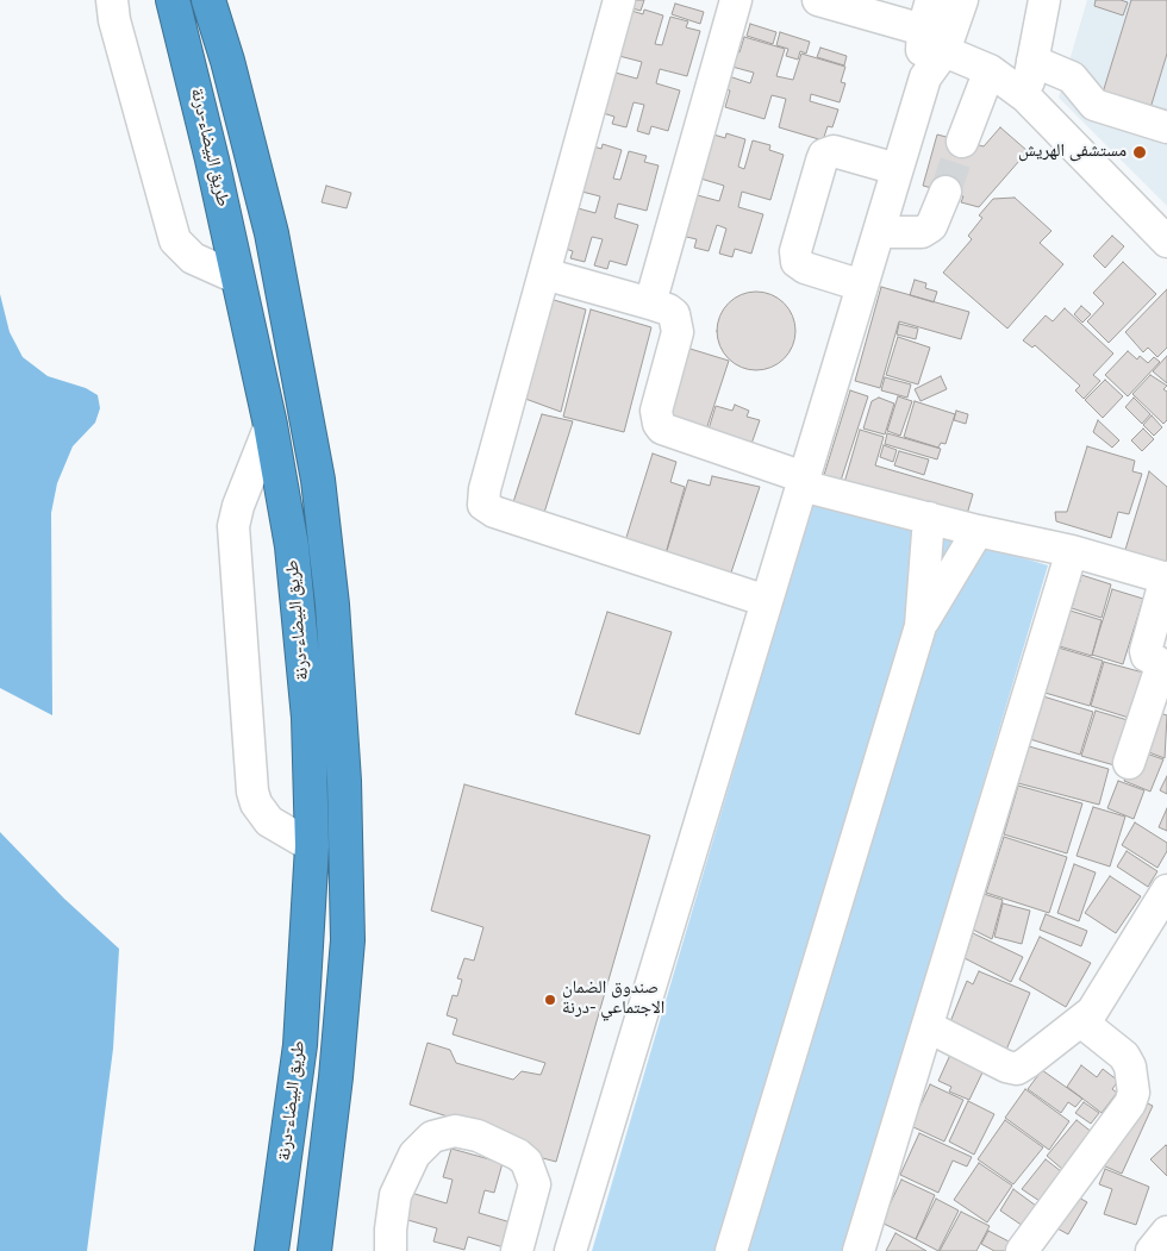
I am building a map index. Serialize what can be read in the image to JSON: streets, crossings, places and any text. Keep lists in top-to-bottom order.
{
  "streets": {
    "highway": ["طريق البيضاء-درنة"]
  },
  "places": ["مستشفى الهريش", "صندوق الضمان الاجتماعي -درنة"]
}
